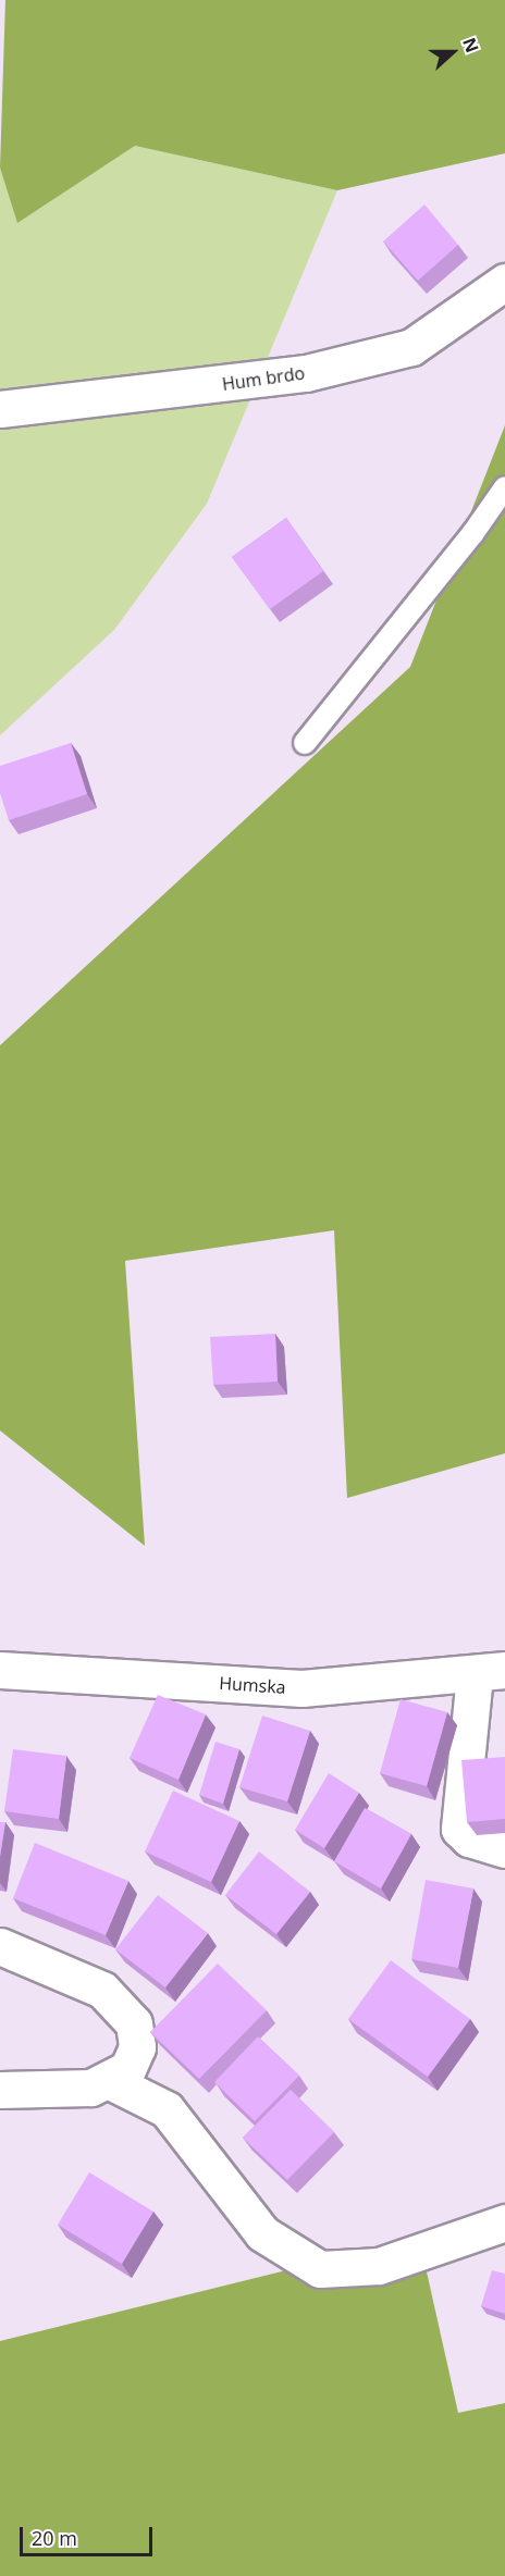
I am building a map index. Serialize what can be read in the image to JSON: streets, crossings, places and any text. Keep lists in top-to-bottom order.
{
  "streets": {
    "street": ["Hum brdo", "Humska"]
  },
  "scale_bar": "20 m",
  "north": "right"
}
